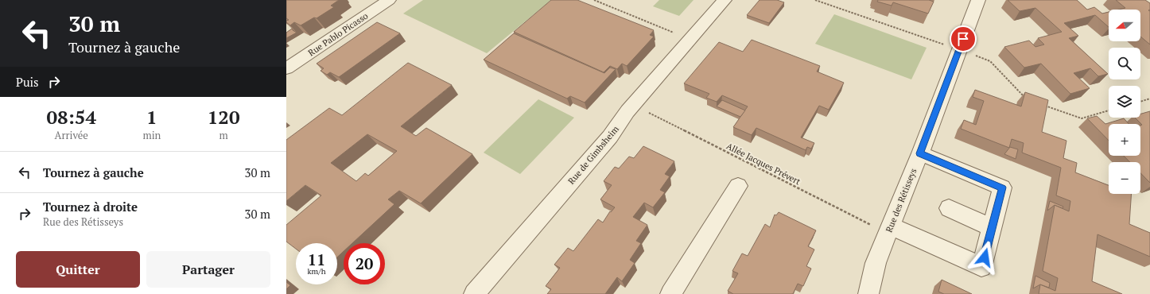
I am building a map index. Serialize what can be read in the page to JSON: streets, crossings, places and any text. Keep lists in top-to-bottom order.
{
  "streets": {
    "street": ["Rue Pablo Picasso", "Rue de Gimbsheim", "Rue des Rétisseys"],
    "path": ["Allée Jacques Prévert"]
  },
  "crossings": [
    ["Rue de Gimbsheim", "Allée Jacques Prévert"],
    ["Allée Jacques Prévert", "Rue des Rétisseys"]
  ],
  "north": "left",
  "page": {
    "turn": ["30 m", "Tournez à gauche"],
    "map_buttons": ["+", "−"],
    "then": "Puis",
    "eta": [
      "08:54",
      "Arrivée",
      "1",
      "min",
      "120",
      "m"
    ],
    "list": [
      {
        "name": "Tournez à gauche",
        "value": "30 m"
      },
      {
        "name": "Tournez à droite",
        "note": "Rue des Rétisseys",
        "value": "30 m"
      }
    ],
    "speed": "11 km/h",
    "limit": "20",
    "buttons": ["Quitter", "Partager"]
  }
}
